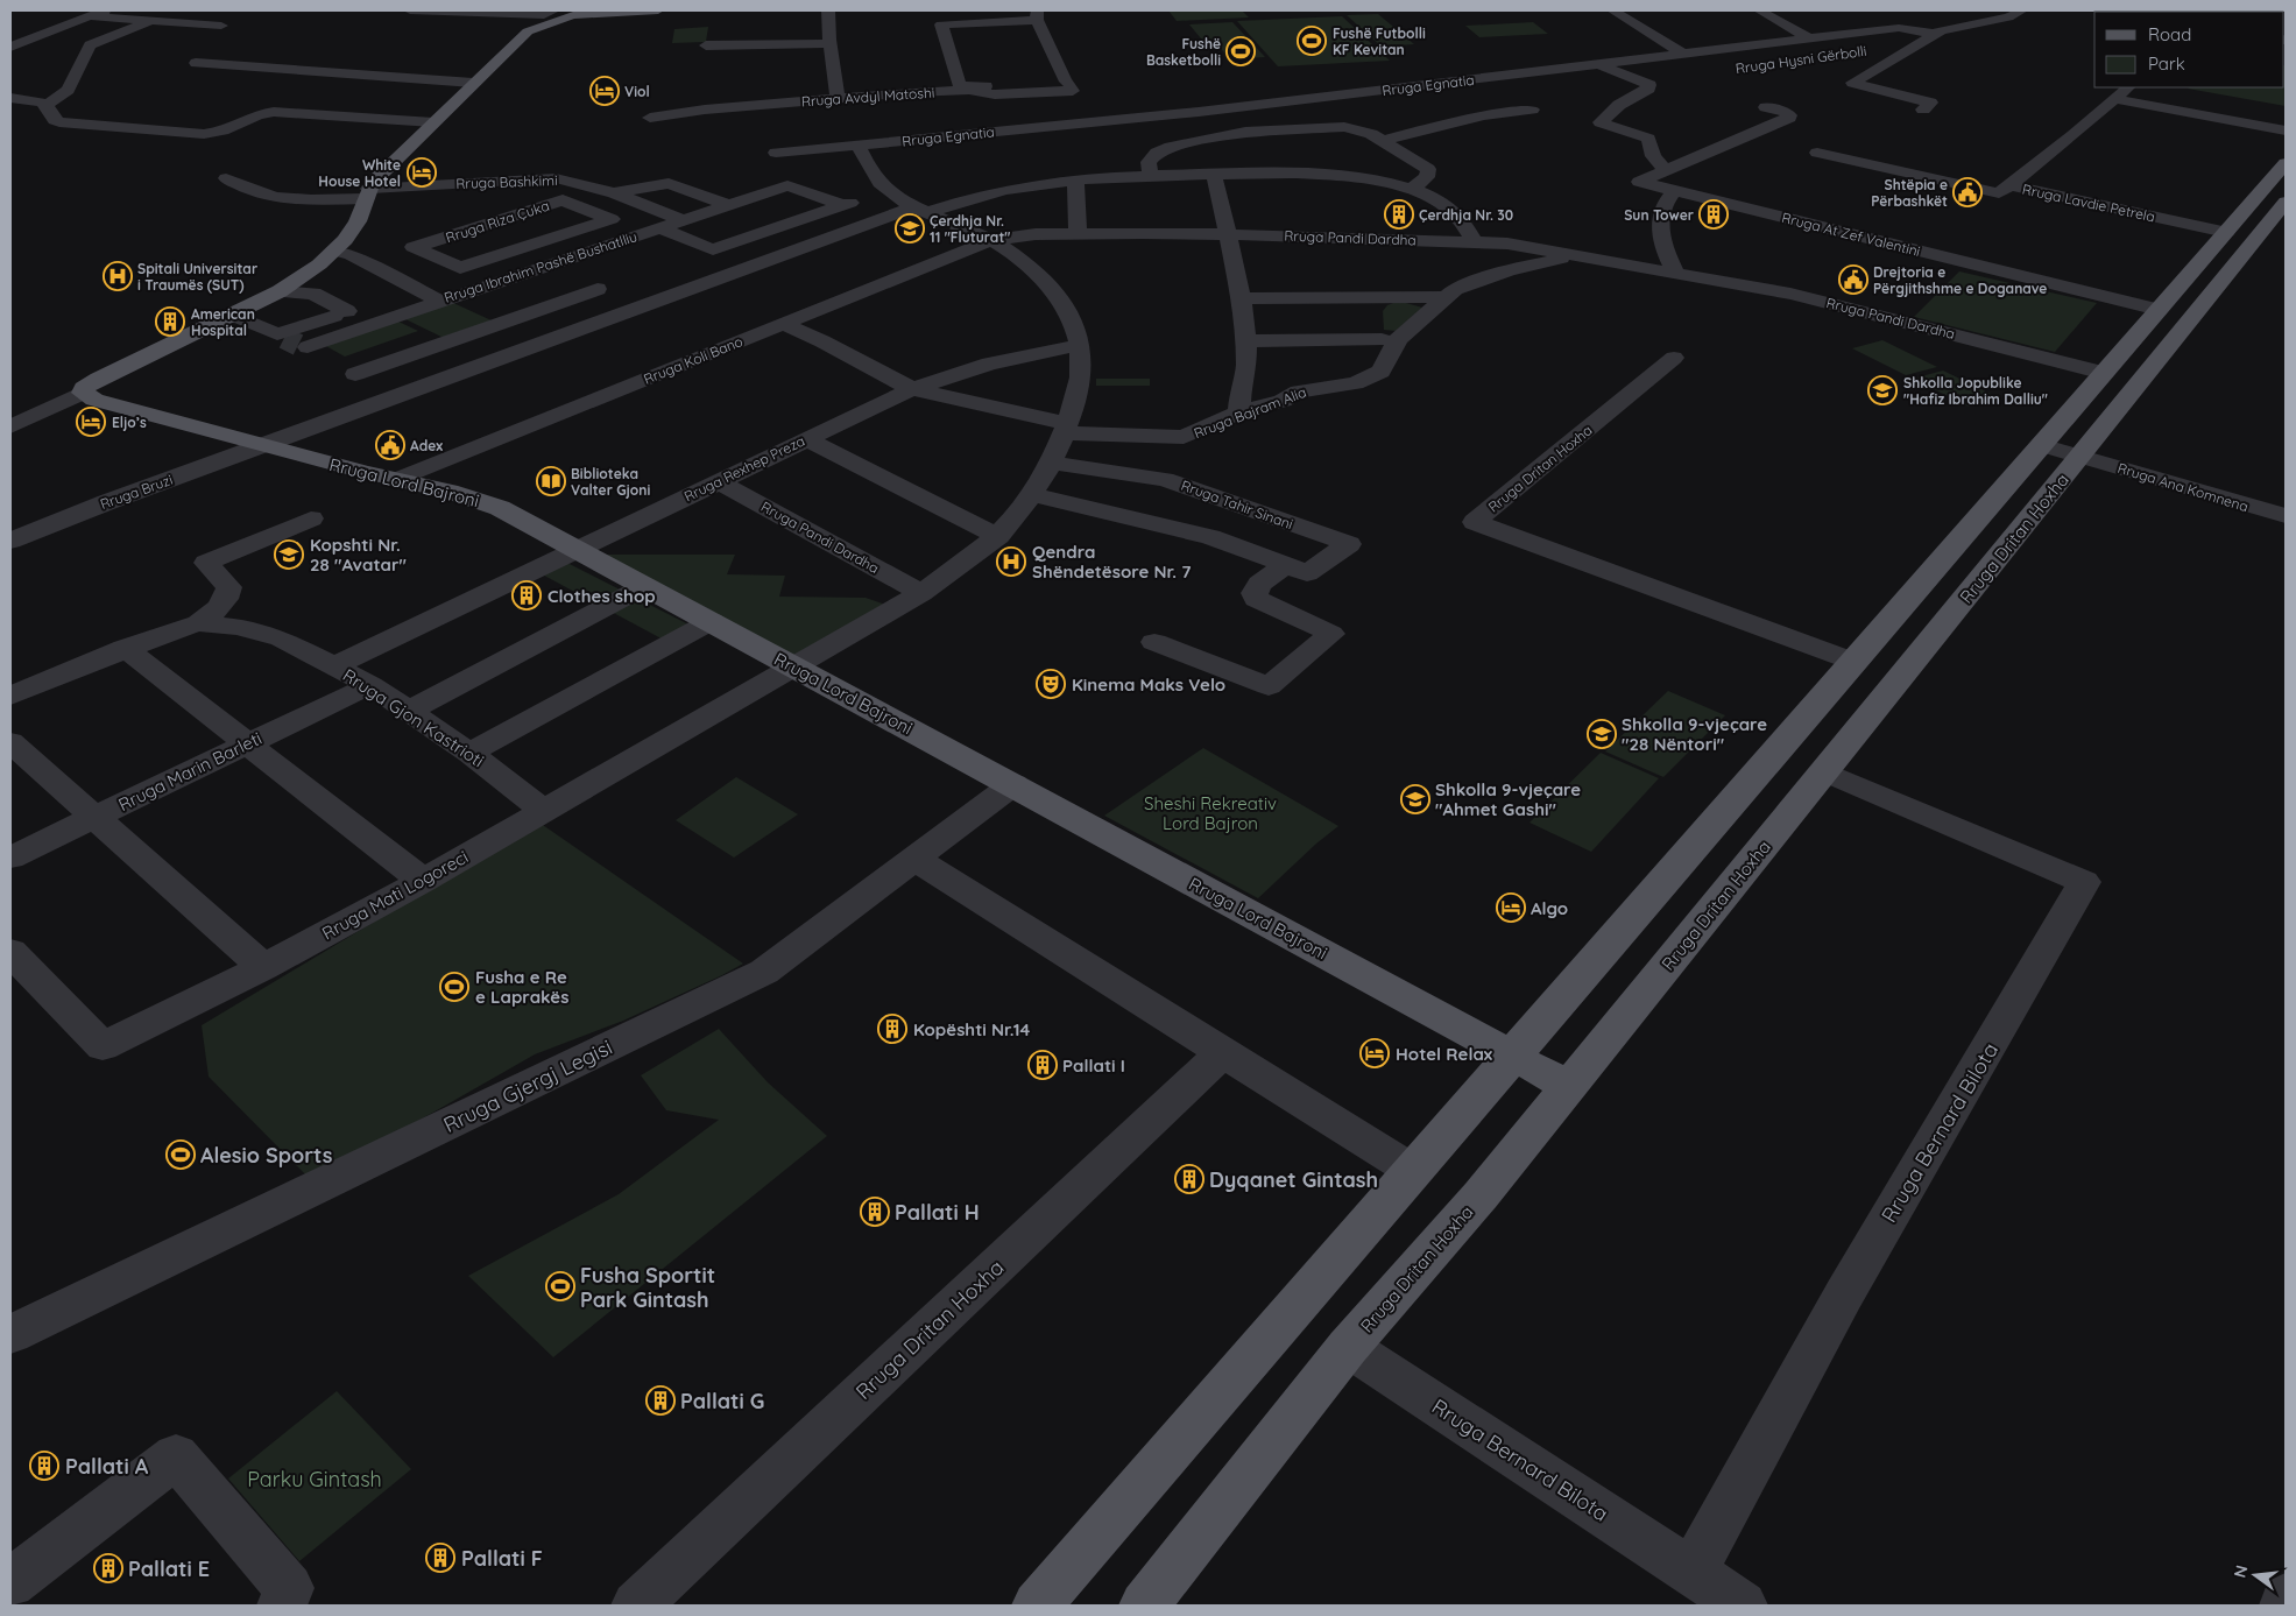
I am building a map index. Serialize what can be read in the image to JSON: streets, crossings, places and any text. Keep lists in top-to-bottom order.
{
  "streets": {
    "main road": ["Rruga Dritan Hoxha", "Rruga Lord Bajroni"],
    "street": [
      "Rruga Hysni Gërbolli",
      "Rruga Egnatia",
      "Rruga Avdyl Matoshi",
      "Rruga Bashkimi",
      "Rruga Lavdie Petrela",
      "Rruga Riza Çuka",
      "Rruga At Zef Valentini",
      "Rruga Pandi Dardha",
      "Rruga Ibrahim Pashë Bushatlliu",
      "Rruga Koli Bano",
      "Rruga Bajram Alia",
      "Rruga Rexhep Preza",
      "Rruga Ana Komnena",
      "Rruga Bruzi",
      "Rruga Tahir Sinani",
      "Rruga Gjon Kastrioti",
      "Rruga Marin Barleti",
      "Rruga Mati Logoreci",
      "Rruga Gjergj Legisi",
      "Rruga Bernard Bilota"
    ]
  },
  "crossings": [
    ["Rruga Hysni Gërbolli", "Rruga Egnatia"],
    ["Rruga Bashkimi", "Rruga Ibrahim Pashë Bushatlliu"],
    ["Rruga Riza Çuka", "Rruga Ibrahim Pashë Bushatlliu"],
    ["Rruga Pandi Dardha", "Rruga Koli Bano"],
    ["Rruga Pandi Dardha", "Rruga Bajram Alia"],
    ["Rruga Pandi Dardha", "Rruga Rexhep Preza"],
    ["Rruga Koli Bano", "Rruga Lord Bajroni"],
    ["Rruga Rexhep Preza", "Rruga Lord Bajroni"],
    ["Rruga Rexhep Preza", "Rruga Gjon Kastrioti"],
    ["Rruga Dritan Hoxha", "Rruga Lord Bajroni"],
    ["Rruga Dritan Hoxha", "Rruga Ana Komnena"],
    ["Rruga Dritan Hoxha", "Rruga Bernard Bilota"],
    ["Rruga Lord Bajroni", "Rruga Bruzi"],
    ["Rruga Lord Bajroni", "Rruga Mati Logoreci"],
    ["Rruga Lord Bajroni", "Rruga Gjergj Legisi"],
    ["Rruga Gjon Kastrioti", "Rruga Marin Barleti"],
    ["Rruga Gjon Kastrioti", "Rruga Mati Logoreci"]
  ],
  "parks": ["Sheshi Rekreativ Lord Bajron", "Parku Gintash"],
  "places": {
    "sports": [
      "Fushë Futbolli KF Kevitan",
      "Fushë Basketbolli",
      "Fusha e Re e Laprakës",
      "Alesio Sports",
      "Fusha Sportit Park Gintash"
    ],
    "hotel": [
      "Viol",
      "White House Hotel",
      "Eljo’s",
      "Algo",
      "Hotel Relax"
    ],
    "public building": ["Shtëpia e Përbashkët", "Drejtoria e Përgjithshme e Doganave", "Adex"],
    "building": [
      "Çerdhja Nr. 30",
      "Sun Tower",
      "American Hospital",
      "Clothes shop",
      "Kopështi Nr.14",
      "Pallati I",
      "Dyqanet Gintash",
      "Pallati H",
      "Pallati G",
      "Pallati A",
      "Pallati F",
      "Pallati E"
    ],
    "school or university": [
      "Çerdhja Nr. 11 \"Fluturat\"",
      "Shkolla Jopublike \"Hafiz Ibrahim Dalliu\"",
      "Kopshti Nr. 28 \"Avatar\"",
      "Shkolla 9-vjeçare \"28 Nëntori\"",
      "Shkolla 9-vjeçare \"Ahmet Gashi\""
    ],
    "hospital": ["Spitali Universitar i Traumës (SUT)", "Qendra Shëndetësore Nr. 7"],
    "library": ["Biblioteka Valter Gjoni"],
    "theatre": ["Kinema Maks Velo"]
  },
  "legend": ["Road", "Park"],
  "north": "left"
}
